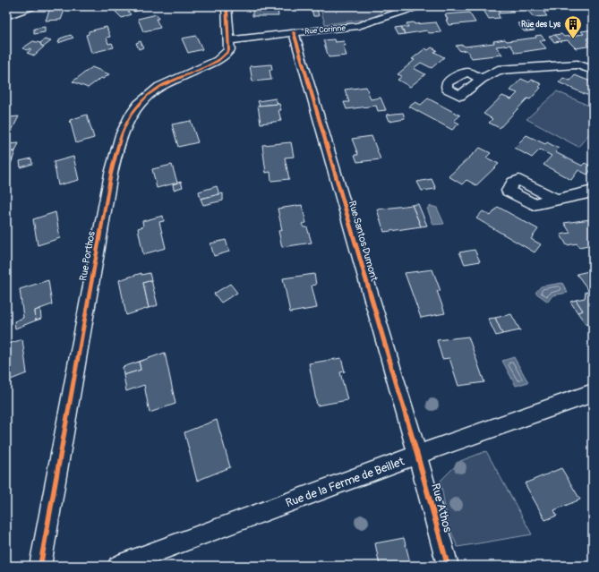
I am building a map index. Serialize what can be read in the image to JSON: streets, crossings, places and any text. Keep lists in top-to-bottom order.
{
  "streets": {
    "street": [
      "Rue Corinne",
      "Rue Santos Dumont",
      "Rue Porthos",
      "Rue de la Ferme de Beillet",
      "Rue Athos"
    ]
  },
  "crossings": [
    ["Rue Corinne", "Rue Santos Dumont"],
    ["Rue Corinne", "Rue Porthos"],
    ["Rue Santos Dumont", "Rue de la Ferme de Beillet"],
    ["Rue Santos Dumont", "Rue Athos"],
    ["Rue de la Ferme de Beillet", "Rue Athos"]
  ],
  "places": {
    "building": ["Rue des Lys"]
  }
}
